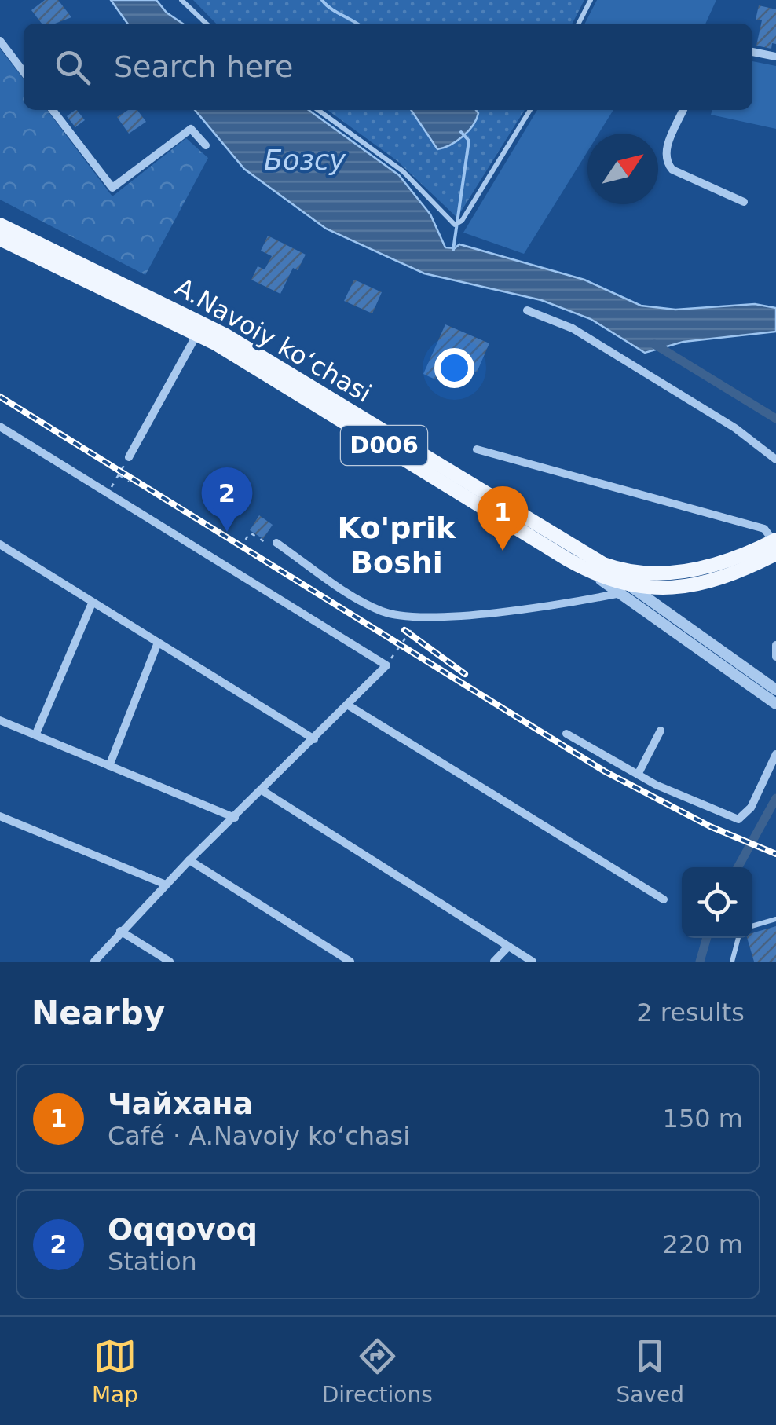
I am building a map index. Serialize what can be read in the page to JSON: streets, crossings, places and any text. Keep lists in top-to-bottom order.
{
  "streets": {
    "main road": ["A.Navoiy ko‘chasi", "D006"]
  },
  "crossings": [
    ["A.Navoiy ko‘chasi", "D006"]
  ],
  "districts": ["Ko'prik Boshi"],
  "water": ["Бозсу"],
  "north": "top right",
  "page": {
    "search": "Search here",
    "pins": ["2", "1"],
    "heading": ["Nearby", "2 results"],
    "list": [
      {
        "mark": "1",
        "name": "Чайхана",
        "note": "Café · A.Navoiy ko‘chasi",
        "value": "150 m"
      },
      {
        "mark": "2",
        "name": "Oqqovoq",
        "note": "Station",
        "value": "220 m"
      }
    ],
    "nav": ["Map", "Directions", "Saved"]
  }
}
